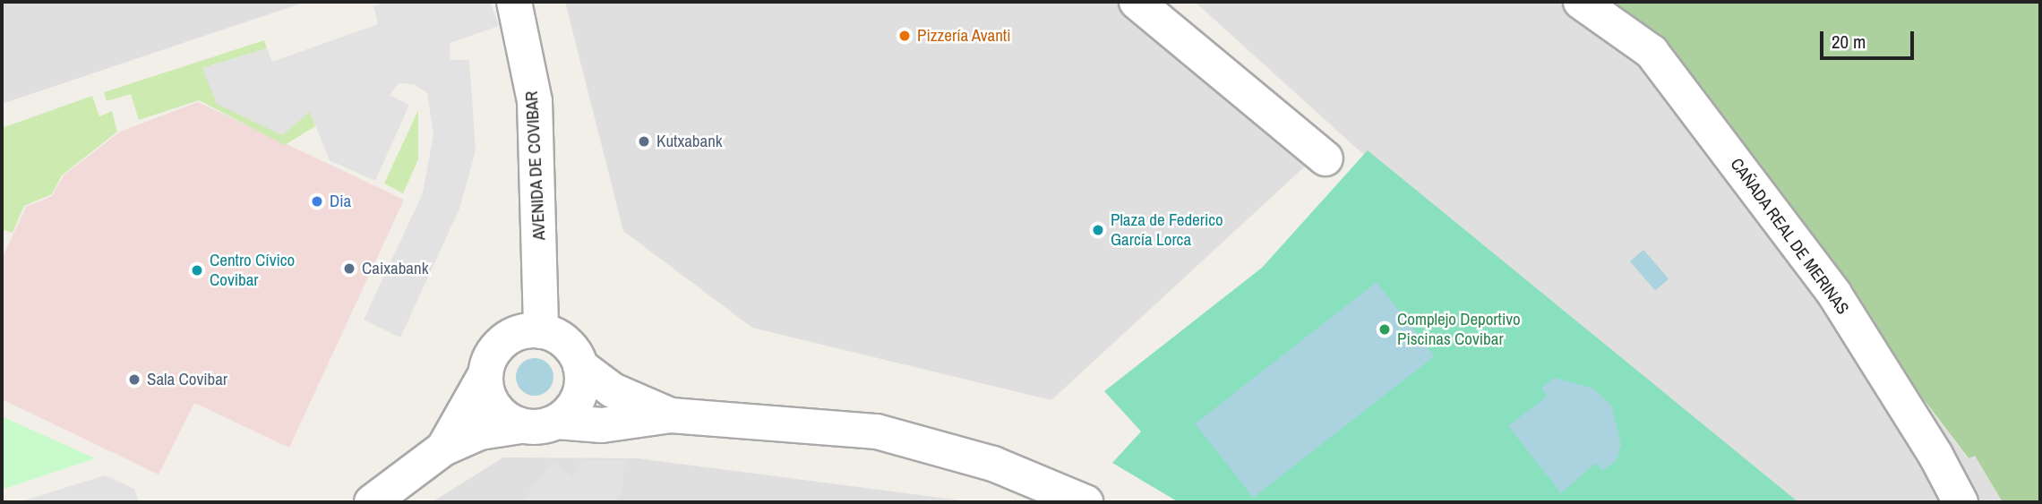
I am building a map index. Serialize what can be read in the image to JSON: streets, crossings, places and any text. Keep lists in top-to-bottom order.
{
  "streets": {
    "street": ["AVENIDA DE COVIBAR", "CAÑADA REAL DE MERINAS"]
  },
  "places": [
    "Pizzería Avanti",
    "Kutxabank",
    "Dia",
    "Plaza de Federico García Lorca",
    "Caixabank",
    "Centro Cívico Covibar",
    "Complejo Deportivo Piscinas Covibar",
    "Sala Covibar"
  ],
  "scale_bar": "20 m"
}
